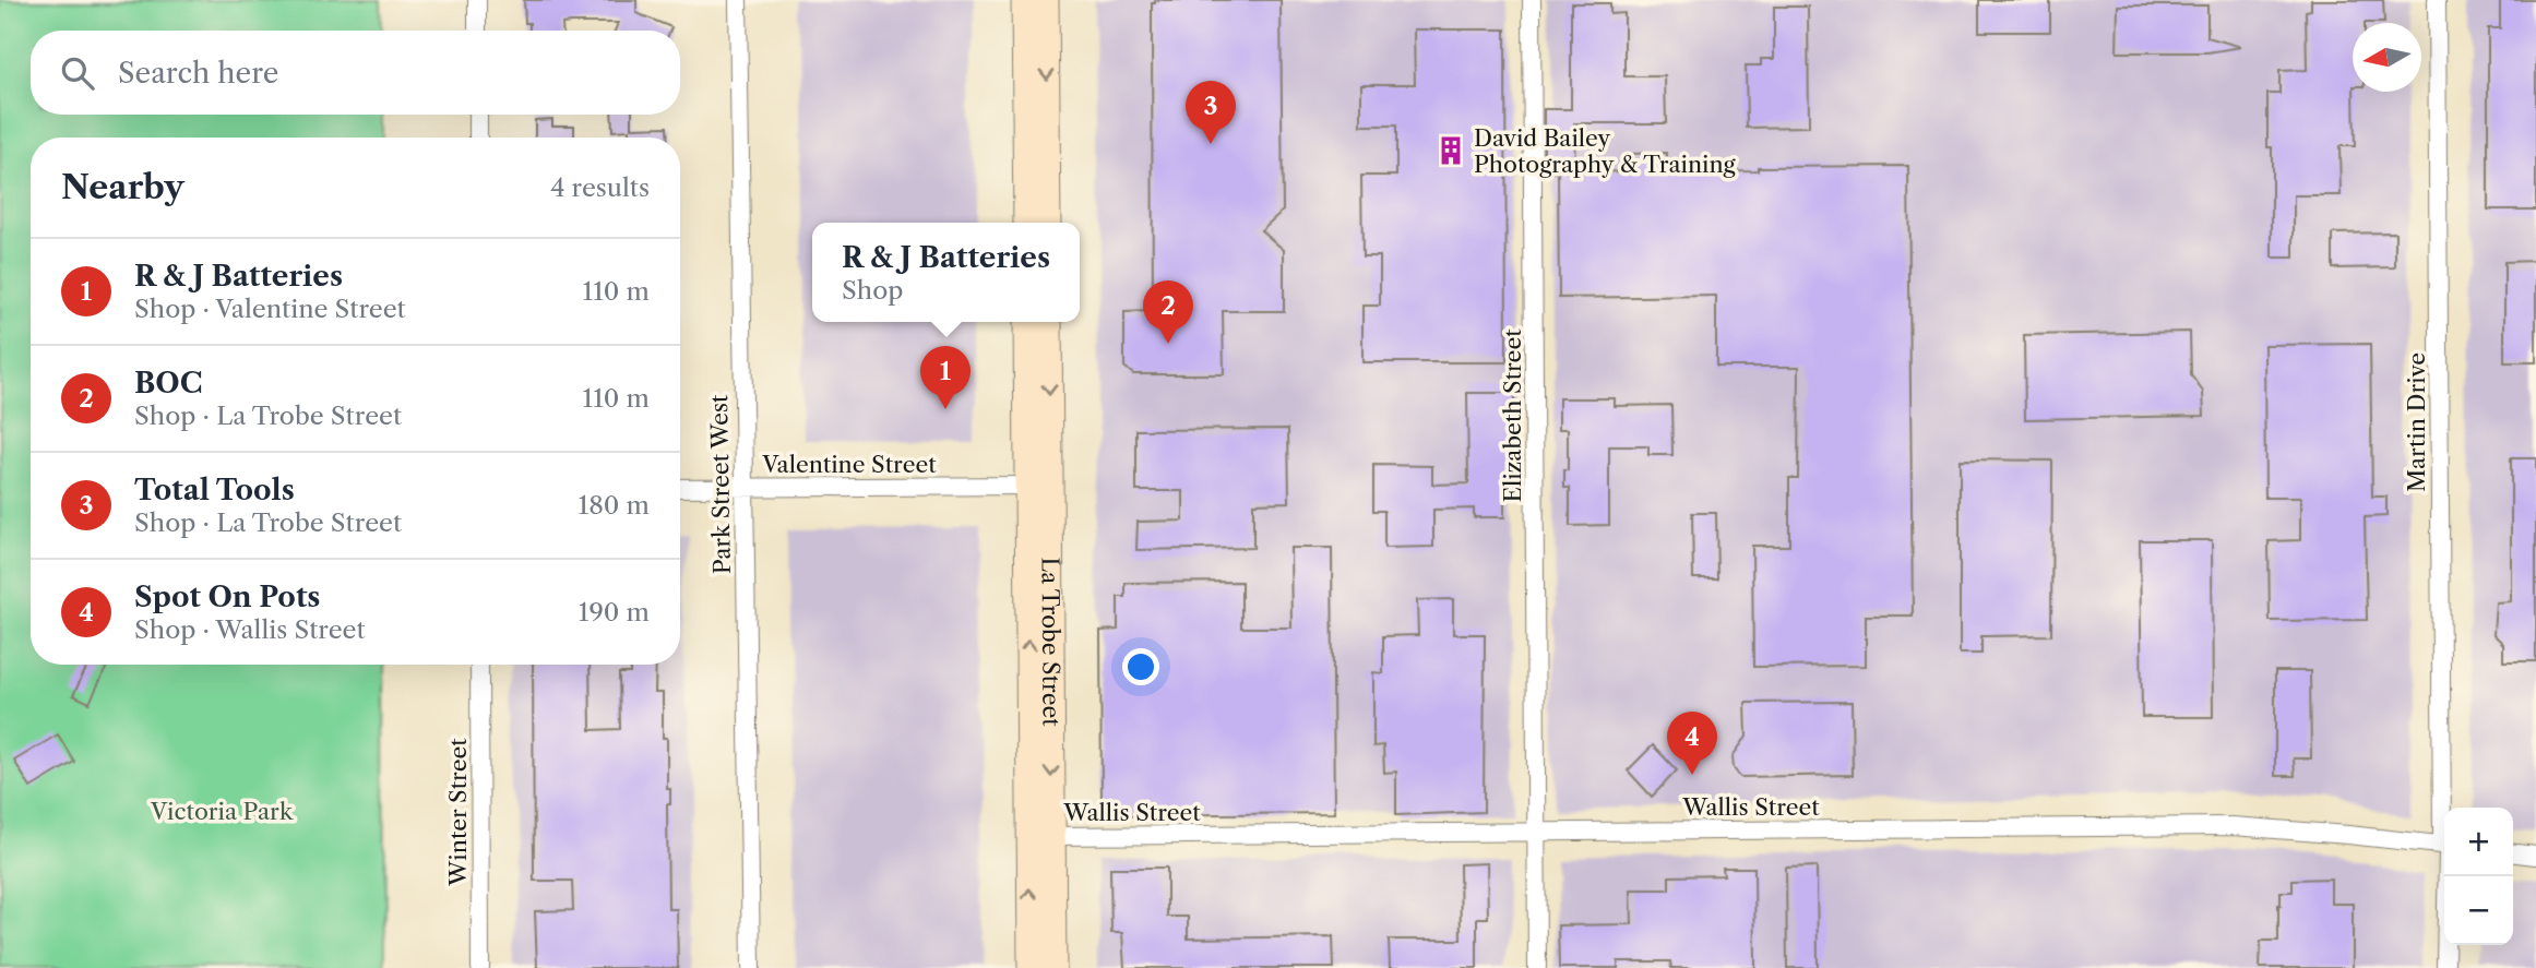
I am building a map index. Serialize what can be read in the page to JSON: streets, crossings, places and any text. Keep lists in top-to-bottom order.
{
  "streets": {
    "main road": ["La Trobe Street"],
    "street": [
      "Elizabeth Street",
      "Martin Drive",
      "Valentine Street",
      "Park Street West",
      "Wallis Street",
      "Winter Street"
    ]
  },
  "crossings": [
    ["Elizabeth Street", "Wallis Street"],
    ["Valentine Street", "Park Street West"],
    ["Valentine Street", "La Trobe Street"],
    ["La Trobe Street", "Wallis Street"]
  ],
  "parks": ["Victoria Park"],
  "places": {
    "building": ["David Bailey Photography & Training"]
  },
  "north": "left",
  "page": {
    "search": "Search here",
    "pins": [
      "3",
      "2",
      "1",
      "4"
    ],
    "heading": ["Nearby", "4 results"],
    "popup": ["R & J Batteries", "Shop"],
    "list": [
      {
        "mark": "1",
        "name": "R & J Batteries",
        "note": "Shop · Valentine Street",
        "value": "110 m"
      },
      {
        "mark": "2",
        "name": "BOC",
        "note": "Shop · La Trobe Street",
        "value": "110 m"
      },
      {
        "mark": "3",
        "name": "Total Tools",
        "note": "Shop · La Trobe Street",
        "value": "180 m"
      },
      {
        "mark": "4",
        "name": "Spot On Pots",
        "note": "Shop · Wallis Street",
        "value": "190 m"
      }
    ],
    "map_buttons": ["+", "−"]
  }
}
